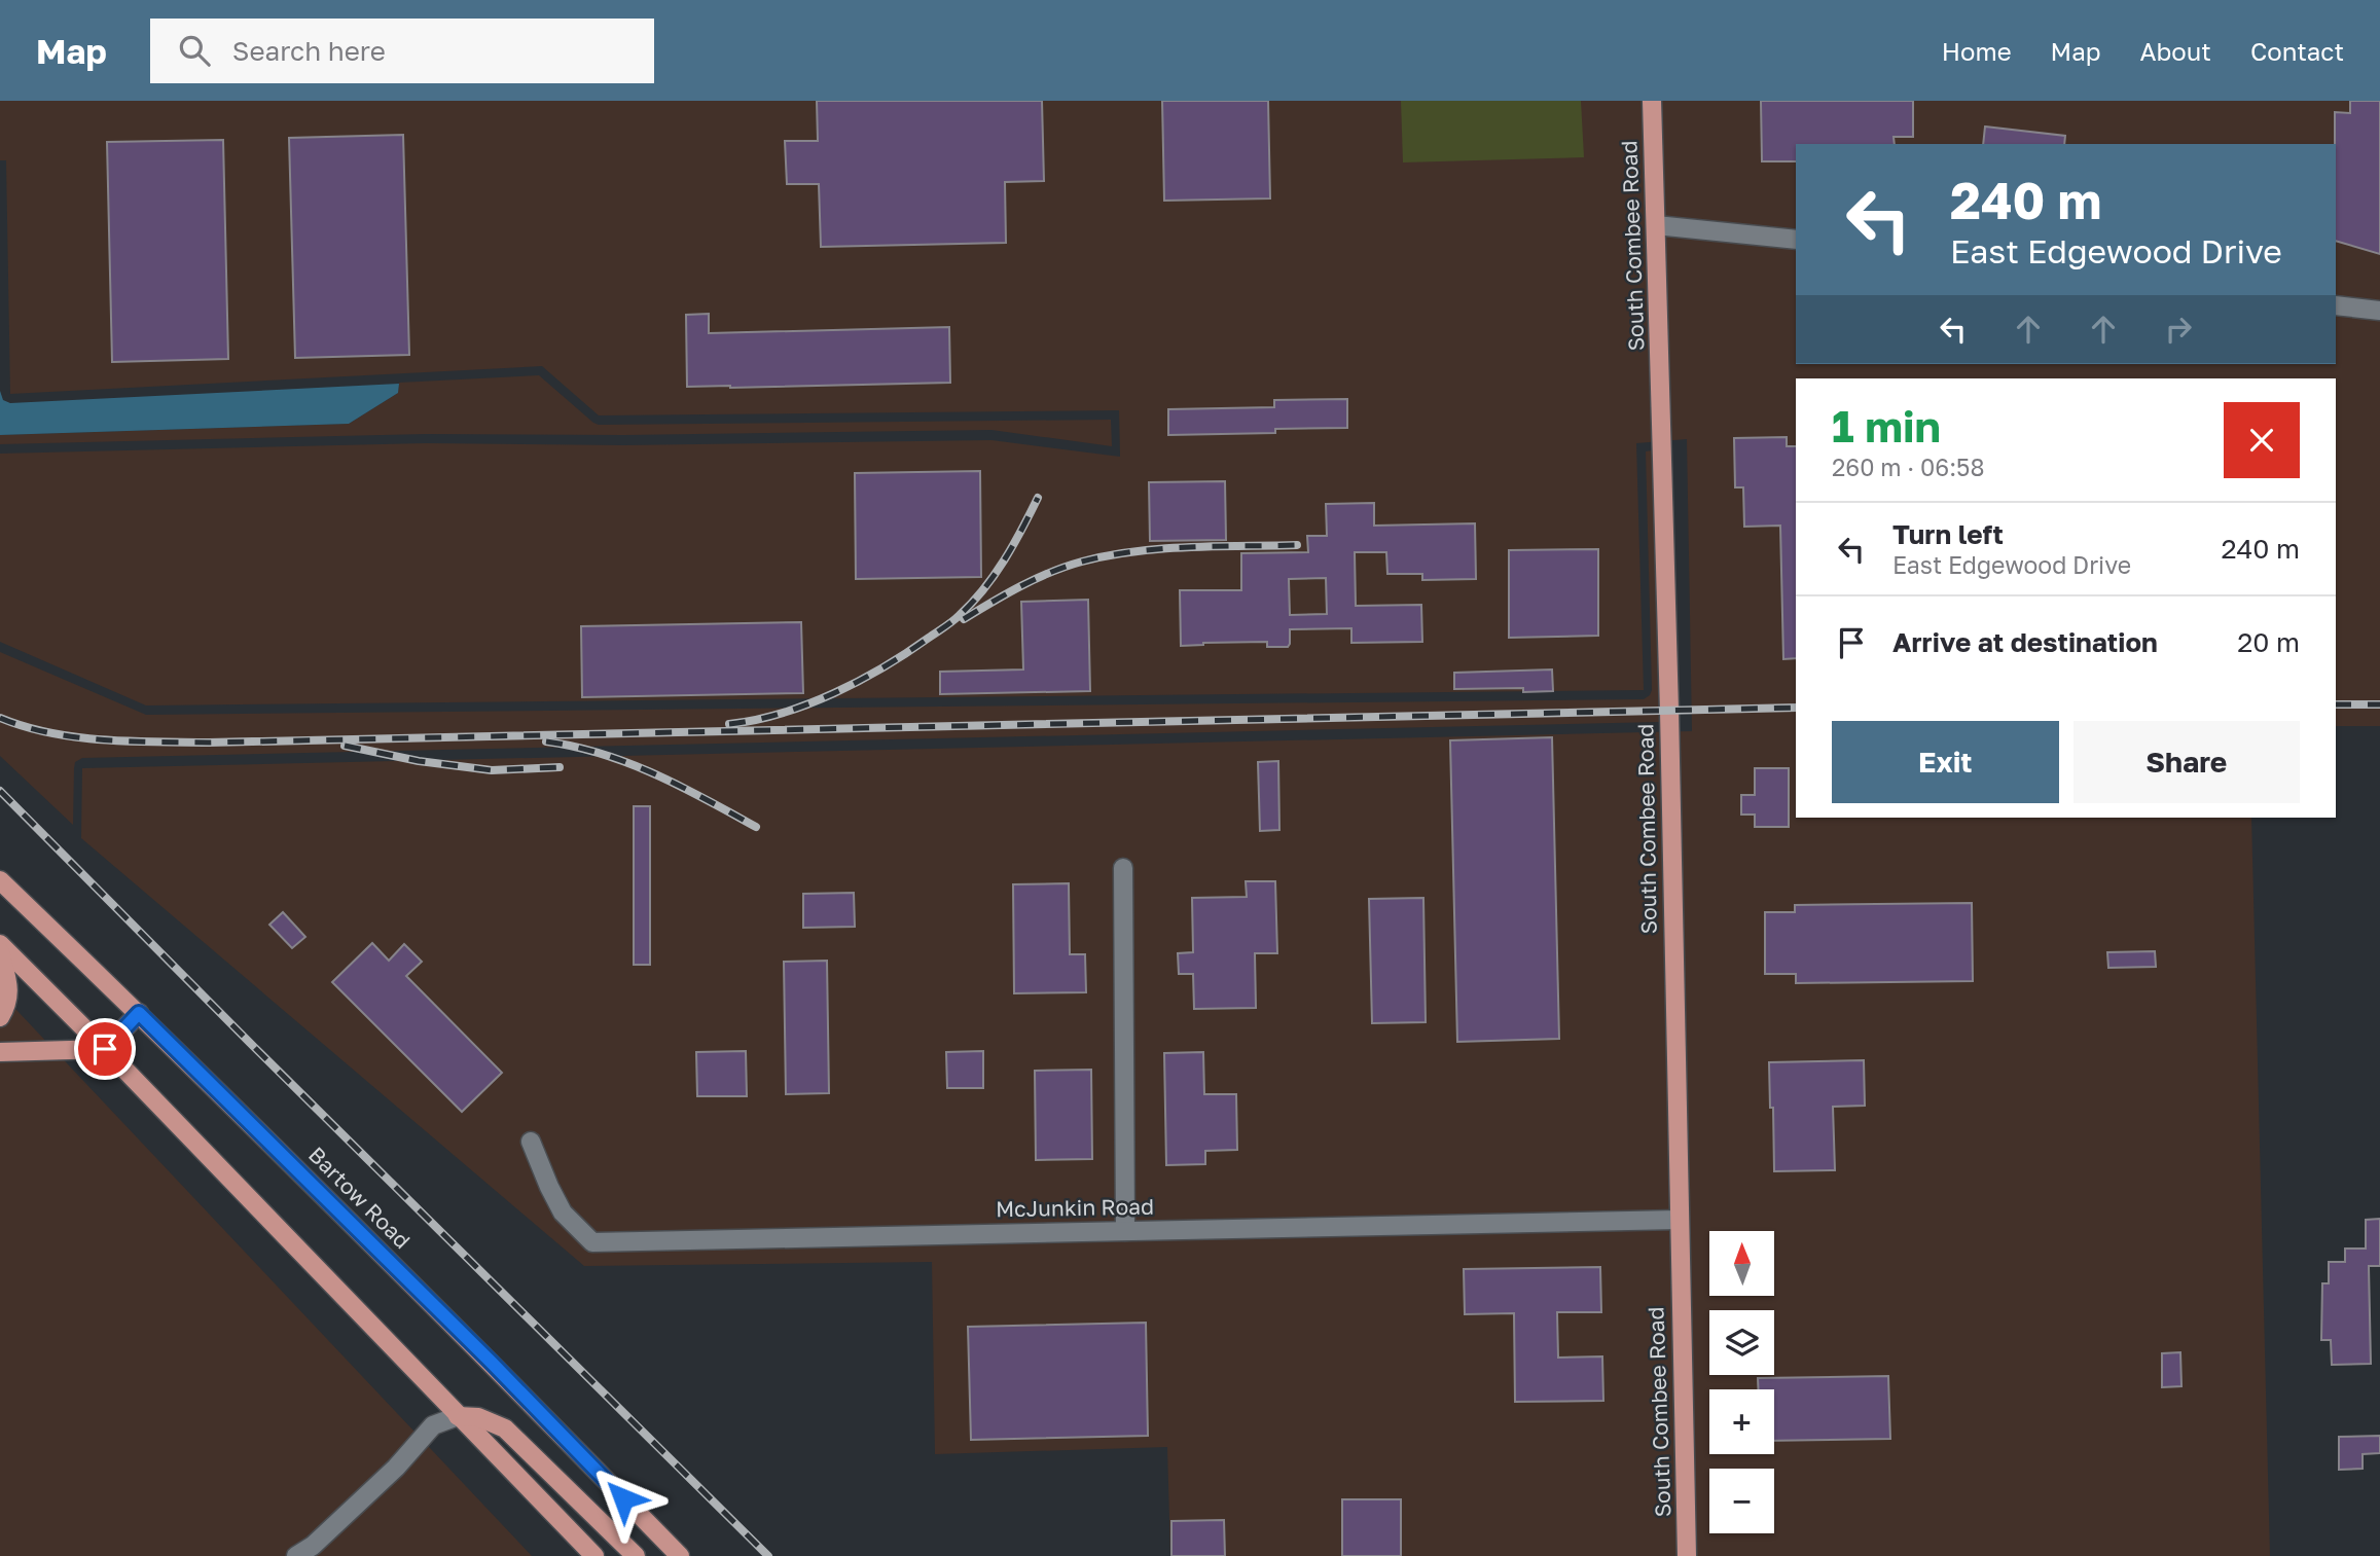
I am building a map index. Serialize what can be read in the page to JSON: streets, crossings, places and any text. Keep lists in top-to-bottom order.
{
  "streets": {
    "main road": ["South Combee Road", "Bartow Road"],
    "street": ["McJunkin Road"]
  },
  "crossings": [
    ["South Combee Road", "McJunkin Road"]
  ],
  "north": "top",
  "page": {
    "header": "Map",
    "search": "Search here",
    "nav": [
      "Home",
      "Map",
      "About",
      "Contact"
    ],
    "turn": ["240 m", "East Edgewood Drive"],
    "heading": ["1 min", "260 m · 06:58"],
    "list": [
      {
        "name": "Turn left",
        "note": "East Edgewood Drive",
        "value": "240 m"
      },
      {
        "name": "Arrive at destination",
        "value": "20 m"
      }
    ],
    "buttons": ["Exit", "Share"],
    "map_buttons": ["+", "−"]
  }
}
